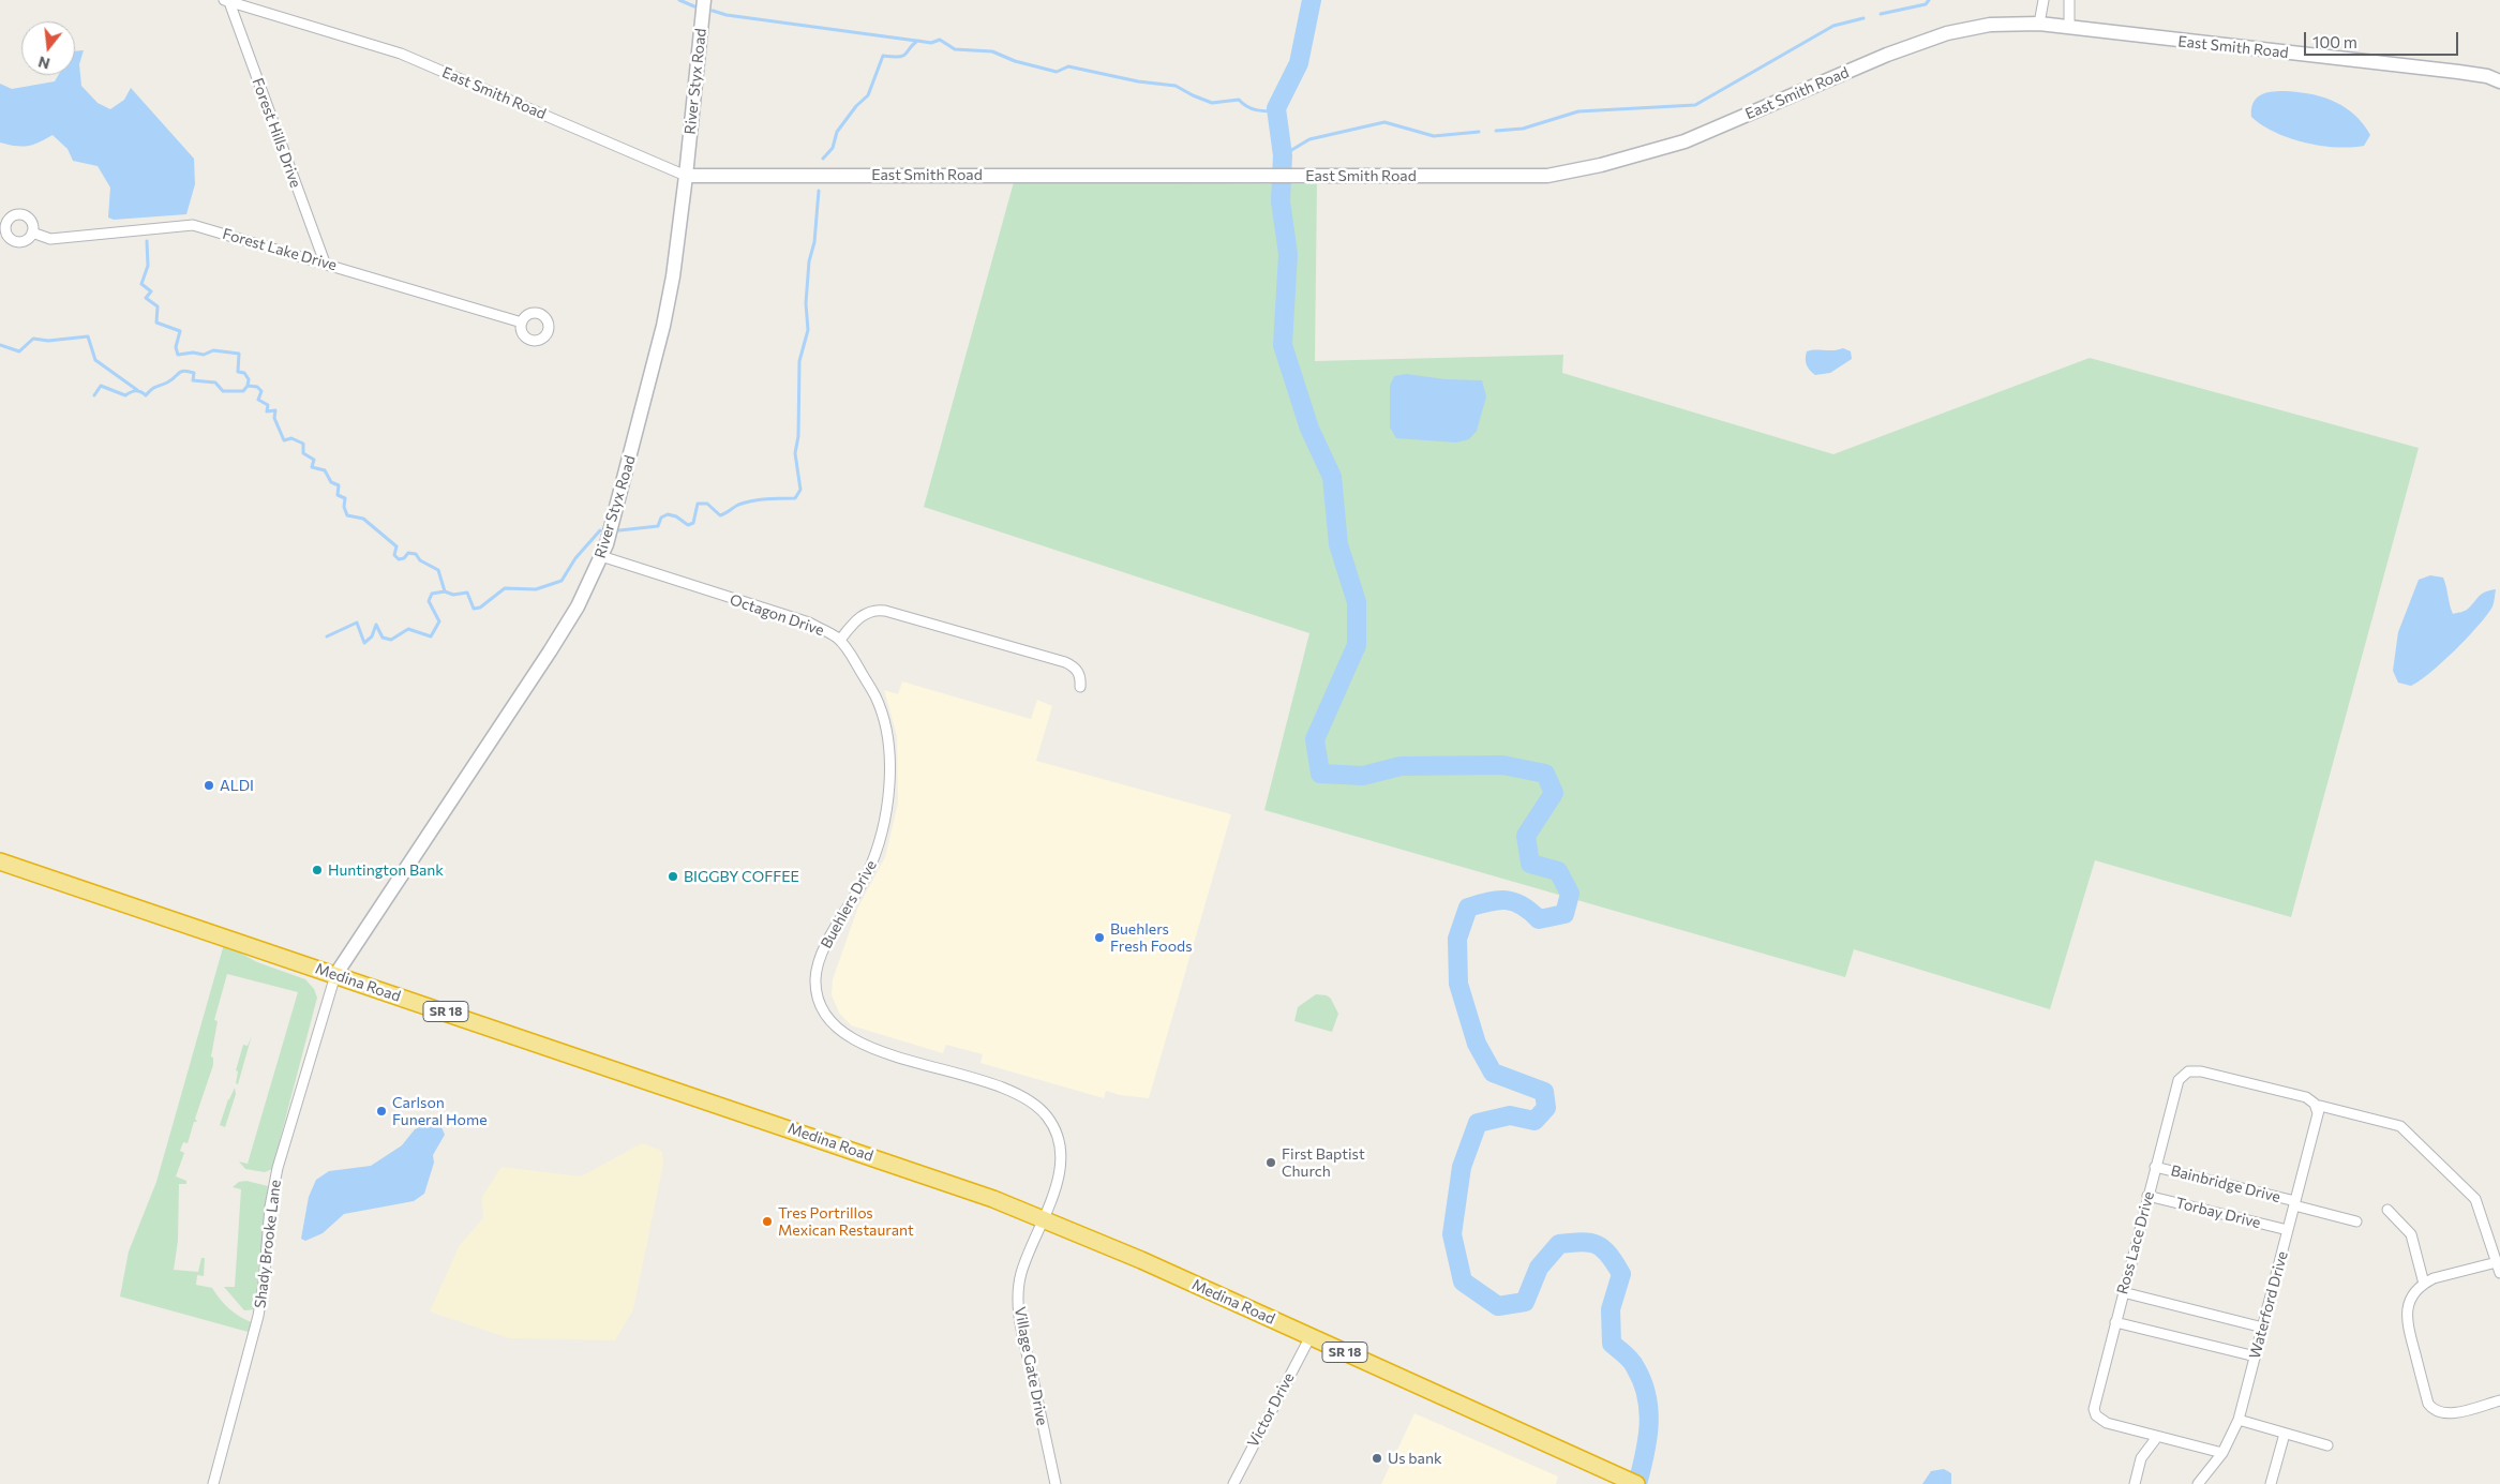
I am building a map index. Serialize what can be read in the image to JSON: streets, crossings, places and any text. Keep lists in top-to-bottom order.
{
  "streets": {
    "highway": ["Medina Road", "SR 18"],
    "street": [
      "East Smith Road",
      "River Styx Road",
      "Forest Hills Drive",
      "Forest Lake Drive",
      "Octagon Drive",
      "Buehlers Drive",
      "Bainbridge Drive",
      "Torbay Drive",
      "Ross Lace Drive",
      "Shady Brooke Lane",
      "Waterford Drive",
      "Village Gate Drive",
      "Victor Drive"
    ]
  },
  "crossings": [
    ["East Smith Road", "River Styx Road"],
    ["East Smith Road", "Forest Hills Drive"],
    ["River Styx Road", "Octagon Drive"],
    ["River Styx Road", "Medina Road"],
    ["River Styx Road", "Shady Brooke Lane"],
    ["Forest Hills Drive", "Forest Lake Drive"],
    ["Octagon Drive", "Buehlers Drive"],
    ["Buehlers Drive", "Medina Road"],
    ["Buehlers Drive", "Village Gate Drive"],
    ["Medina Road", "Shady Brooke Lane"],
    ["Medina Road", "Village Gate Drive"],
    ["Medina Road", "Victor Drive"],
    ["Bainbridge Drive", "Ross Lace Drive"],
    ["Bainbridge Drive", "Waterford Drive"],
    ["Torbay Drive", "Ross Lace Drive"],
    ["Torbay Drive", "Waterford Drive"],
    ["Ross Lace Drive", "Waterford Drive"]
  ],
  "places": [
    "ALDI",
    "Huntington Bank",
    "BIGGBY COFFEE",
    "Buehlers Fresh Foods",
    "Carlson Funeral Home",
    "First Baptist Church",
    "Tres Portrillos Mexican Restaurant",
    "Us bank"
  ],
  "scale_bar": "100 m",
  "north": "bottom"
}
